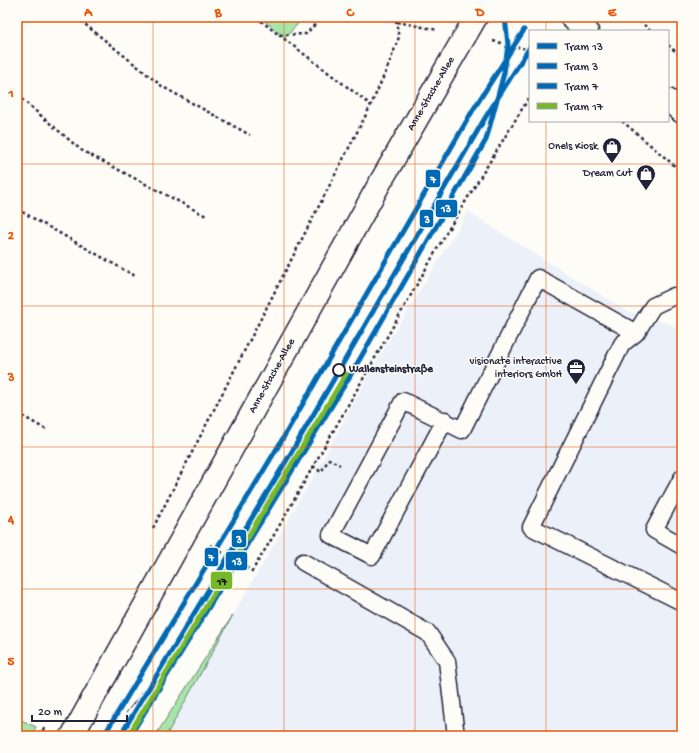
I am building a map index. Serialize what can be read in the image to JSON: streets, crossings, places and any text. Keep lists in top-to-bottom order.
{
  "streets": {
    "street": ["Anne-Stache-Allee"]
  },
  "places": {
    "shop": ["Onels Kiosk", "Dream Cut"],
    "other": ["Wallensteinstraße"],
    "office": ["visionate interactive interiors GmbH"]
  },
  "lines": [
    "tram line 13",
    "tram line 7",
    "tram line 3",
    "tram line 17"
  ],
  "legend": [
    "Tram 13",
    "Tram 3",
    "Tram 7",
    "Tram 17"
  ],
  "scale_bar": "20 m",
  "grid": {
    "columns": [
      "A",
      "B",
      "C",
      "D",
      "E"
    ],
    "rows": [
      "1",
      "2",
      "3",
      "4",
      "5"
    ]
  }
}
